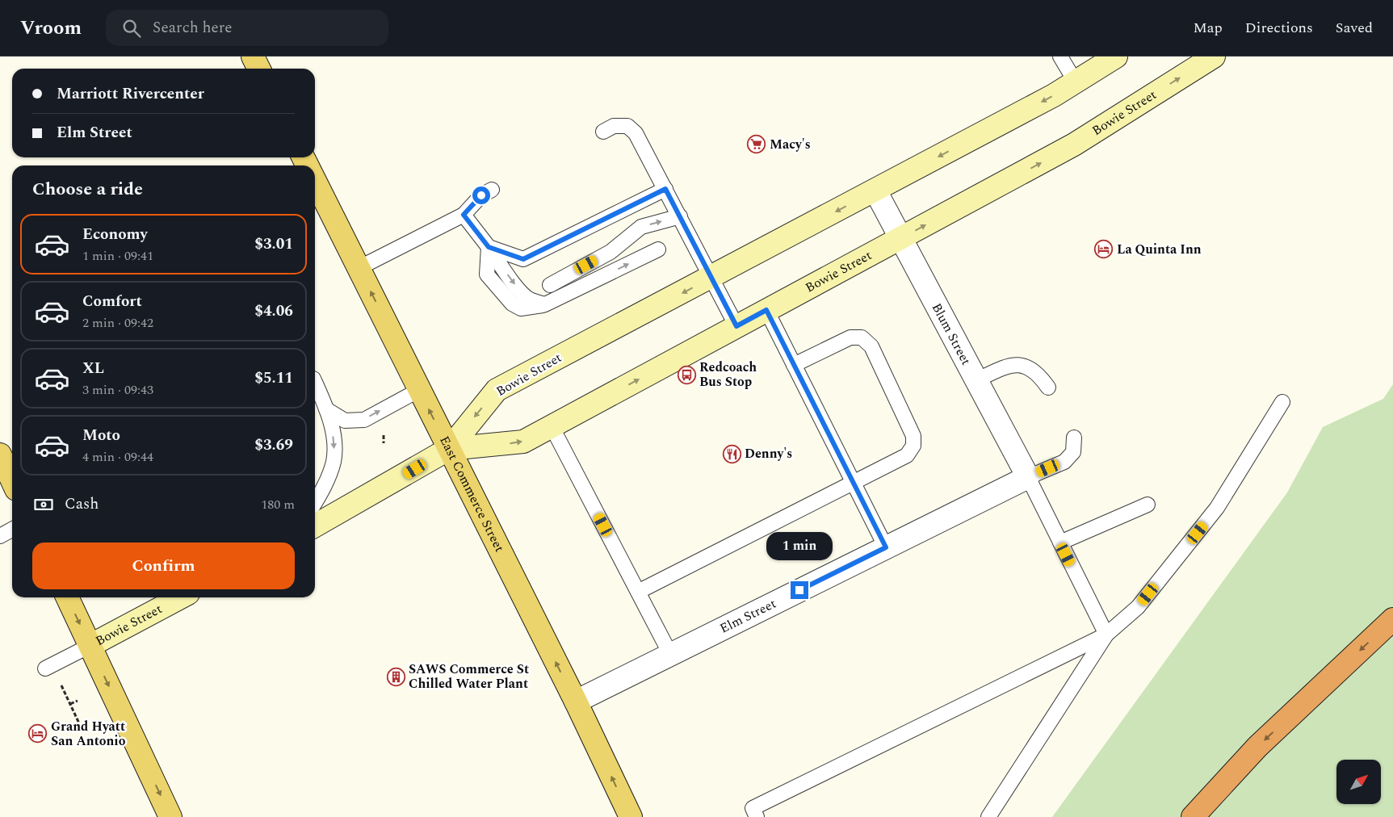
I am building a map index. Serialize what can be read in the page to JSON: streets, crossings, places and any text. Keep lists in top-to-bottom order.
{
  "streets": {
    "main road": ["Bowie Street", "East Commerce Street"],
    "street": ["Blum Street", "Elm Street"]
  },
  "crossings": [
    ["Bowie Street", "Blum Street"],
    ["Bowie Street", "East Commerce Street"],
    ["Blum Street", "Elm Street"],
    ["East Commerce Street", "Elm Street"]
  ],
  "one_way": ["East Commerce Street"],
  "places": {
    "supermarket": ["Macy's"],
    "hotel": ["La Quinta Inn", "Grand Hyatt San Antonio"],
    "bus stop": ["Redcoach Bus Stop"],
    "restaurant": ["Denny's"],
    "building": ["SAWS Commerce St Chilled Water Plant"]
  },
  "north": "top right",
  "page": {
    "header": "Vroom",
    "search": "Search here",
    "nav": ["Map", "Directions", "Saved"],
    "banner": ["Marriott Rivercenter", "Elm Street"],
    "heading": "Choose a ride",
    "list": [
      {
        "name": "Economy",
        "note": "1 min · 09:41",
        "value": "$3.01"
      },
      {
        "name": "Comfort",
        "note": "2 min · 09:42",
        "value": "$4.06"
      },
      {
        "name": "XL",
        "note": "3 min · 09:43",
        "value": "$5.11"
      },
      {
        "name": "Moto",
        "note": "4 min · 09:44",
        "value": "$3.69"
      }
    ],
    "pay": ["Cash", "180 m"],
    "bubble": "1 min",
    "buttons": "Confirm"
  }
}
